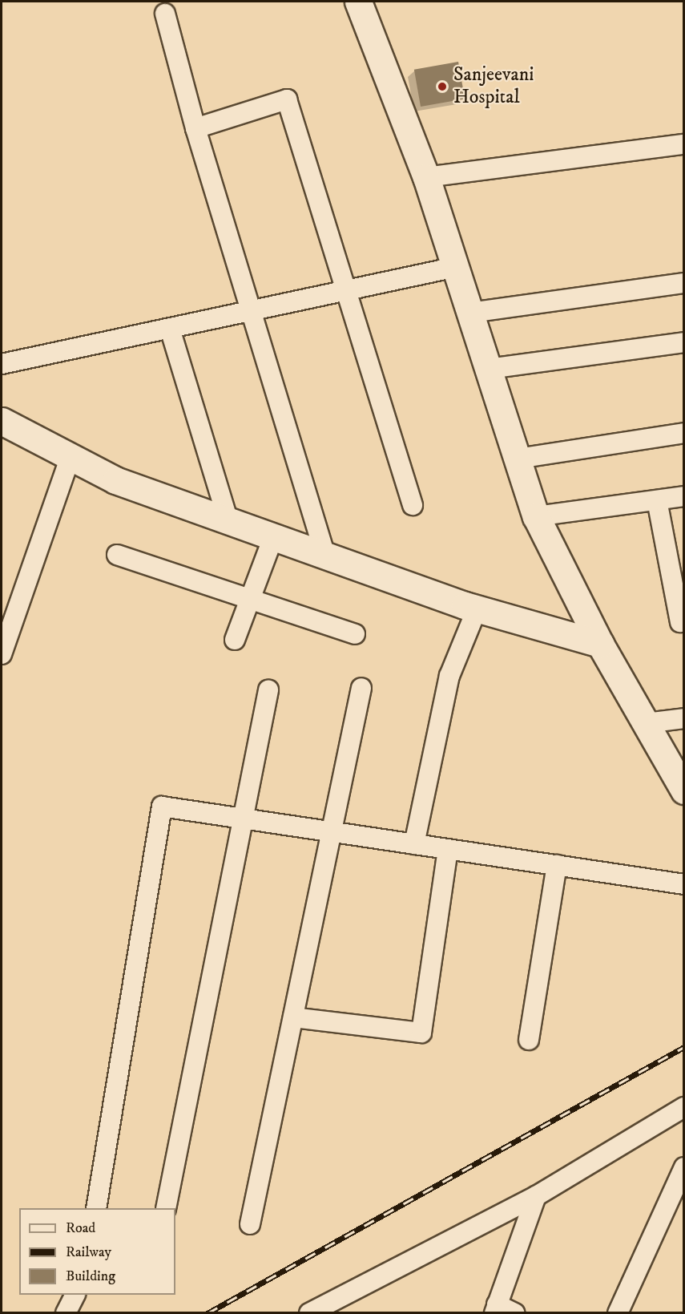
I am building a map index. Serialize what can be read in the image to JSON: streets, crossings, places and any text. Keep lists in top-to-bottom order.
{
  "places": ["Sanjeevani Hospital"],
  "legend": ["Road", "Railway", "Building"]
}
